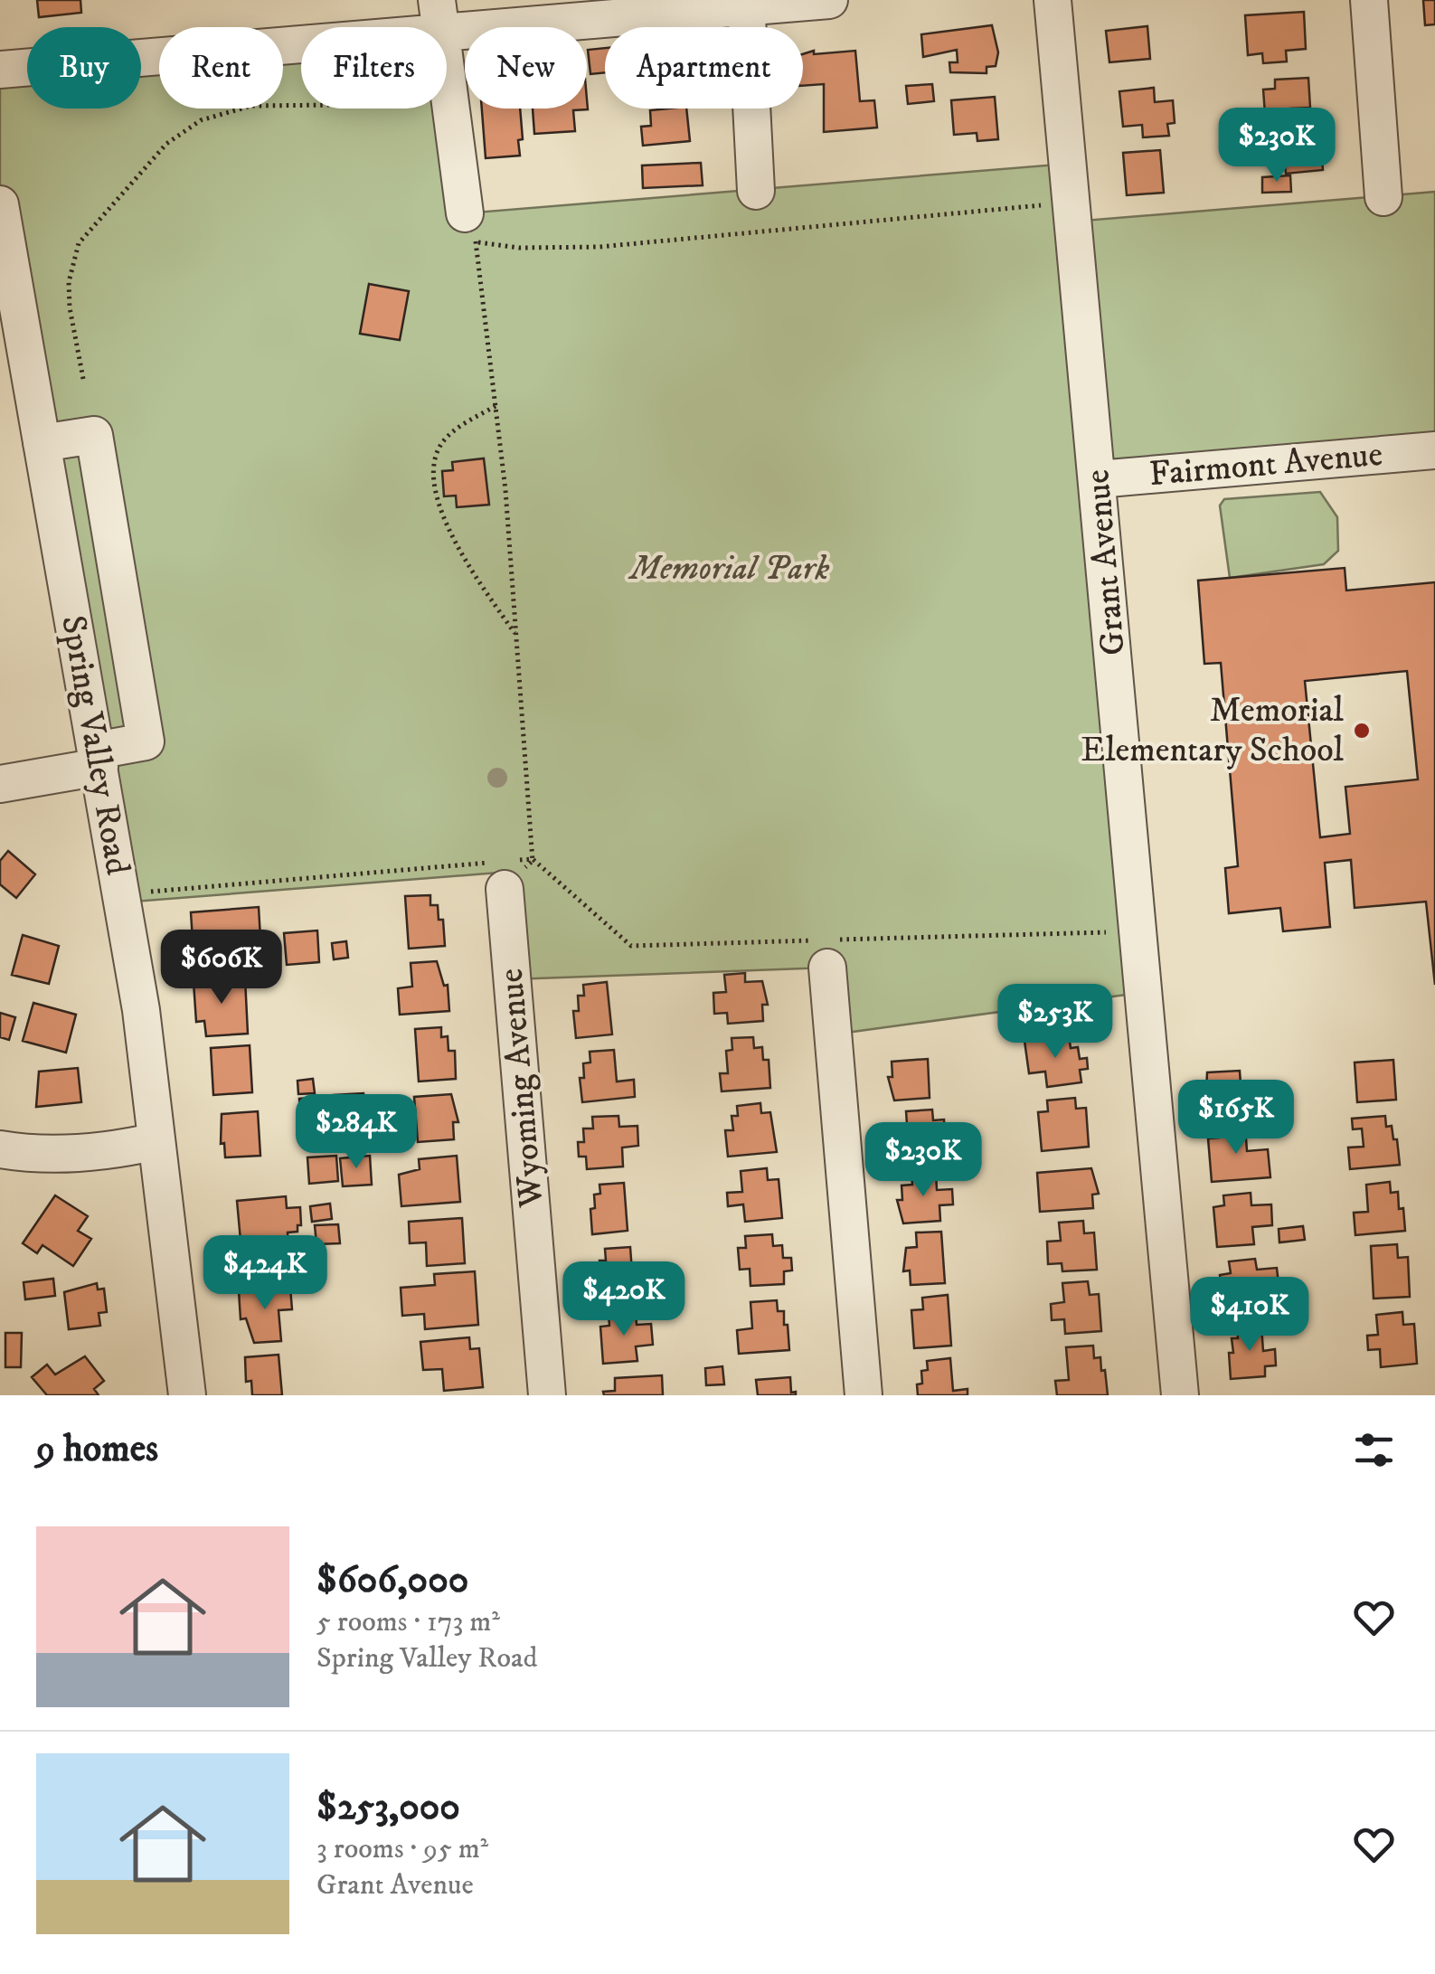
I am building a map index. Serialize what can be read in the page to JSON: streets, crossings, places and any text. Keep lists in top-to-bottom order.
{
  "streets": {
    "street": [
      "Fairmont Avenue",
      "Grant Avenue",
      "Spring Valley Road",
      "Wyoming Avenue"
    ]
  },
  "crossings": [
    ["Fairmont Avenue", "Grant Avenue"]
  ],
  "parks": ["Memorial Park"],
  "places": ["Memorial Elementary School"],
  "page": {
    "chip": [
      "Buy",
      "Rent",
      "Filters",
      "New",
      "Apartment"
    ],
    "price": [
      "$230K",
      "$606K",
      "$253K",
      "$165K",
      "$284K",
      "$230K",
      "$424K",
      "$420K",
      "$410K"
    ],
    "heading": "9 homes",
    "list": [
      {
        "name": "$606,000",
        "note": "5 rooms · 173 m² · Spring Valley Road"
      },
      {
        "name": "$253,000",
        "note": "3 rooms · 95 m² · Grant Avenue"
      }
    ]
  }
}
